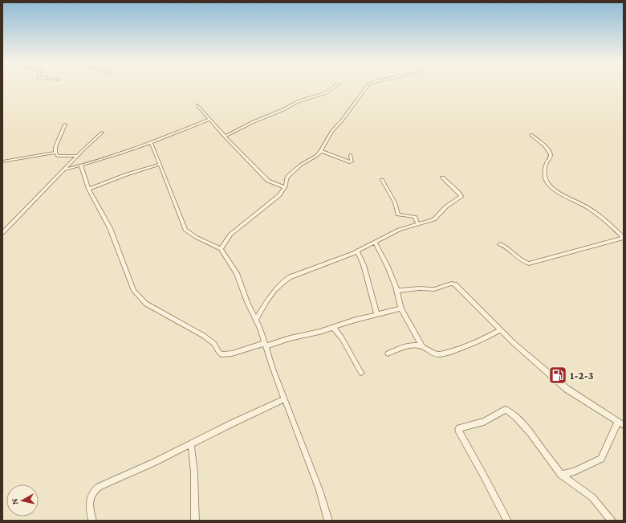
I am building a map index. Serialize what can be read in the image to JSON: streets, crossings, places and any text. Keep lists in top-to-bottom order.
{
  "places": {
    "fuel station": ["1-2-3"]
  },
  "north": "left"
}
